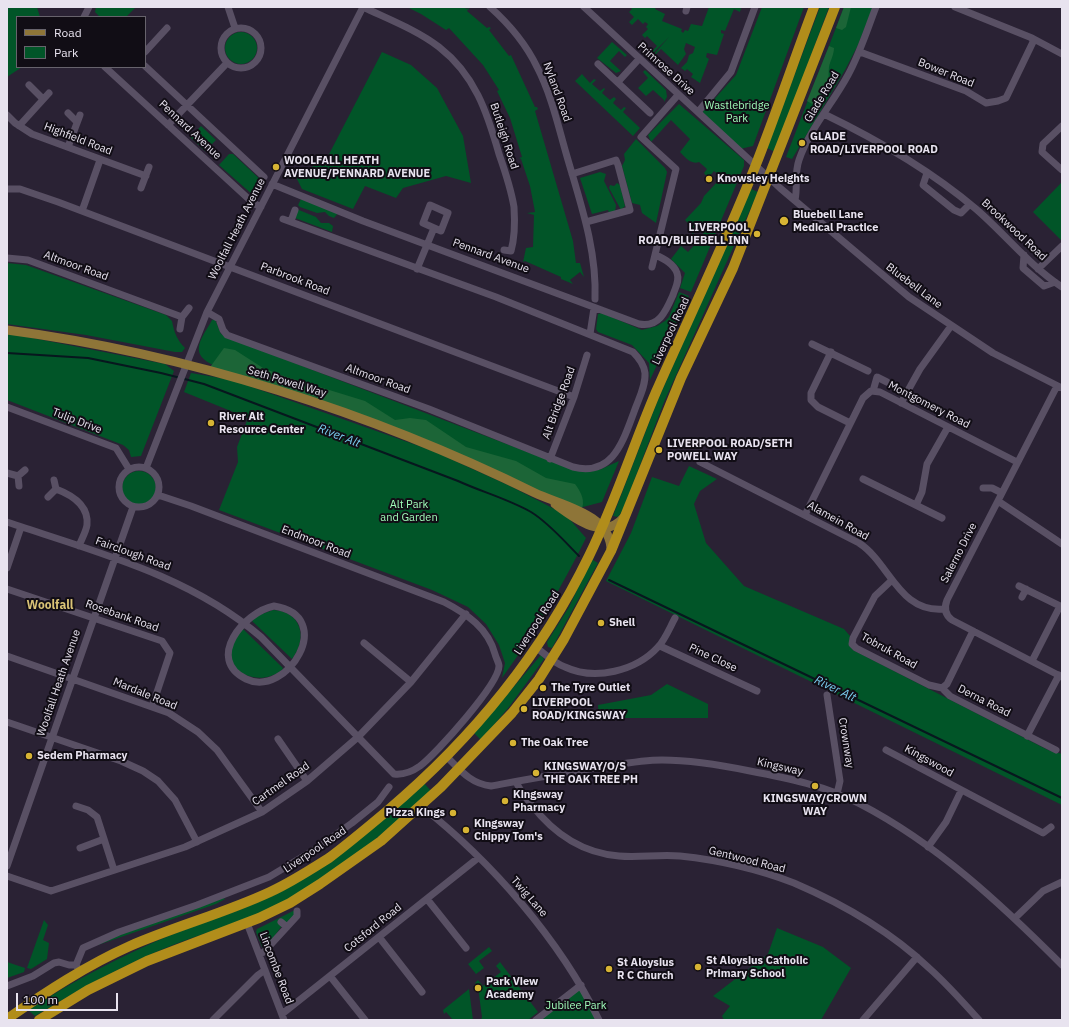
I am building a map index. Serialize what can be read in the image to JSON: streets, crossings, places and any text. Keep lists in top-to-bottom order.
{
  "streets": {
    "highway": ["Liverpool Road"],
    "main road": ["Seth Powell Way"],
    "street": [
      "Primrose Drive",
      "Bower Road",
      "Nyland Road",
      "Glade Road",
      "Pennard Avenue",
      "Butleigh Road",
      "Highfield Road",
      "Woolfall Heath Avenue",
      "Brookwood Road",
      "Altmoor Road",
      "Parbrook Road",
      "Bluebell Lane",
      "Alt Bridge Road",
      "Montgomery Road",
      "Tulip Drive",
      "Alamein Road",
      "Endmoor Road",
      "Salerno Drive",
      "Fairclough Road",
      "Rosebank Road",
      "Tobruk Road",
      "Pine Close",
      "Mardale Road",
      "Derna Road",
      "Crownway",
      "Kingswood",
      "Kingsway",
      "Cartmel Road",
      "Gentwood Road",
      "Twig Lane",
      "Cotsford Road",
      "Lincombe Road"
    ]
  },
  "crossings": [
    ["Primrose Drive", "Bluebell Lane"],
    ["Primrose Drive", "Liverpool Road"],
    ["Bower Road", "Glade Road"],
    ["Glade Road", "Brookwood Road"],
    ["Glade Road", "Bluebell Lane"],
    ["Pennard Avenue", "Woolfall Heath Avenue"],
    ["Butleigh Road", "Woolfall Heath Avenue"],
    ["Woolfall Heath Avenue", "Altmoor Road"],
    ["Woolfall Heath Avenue", "Parbrook Road"],
    ["Woolfall Heath Avenue", "Seth Powell Way"],
    ["Woolfall Heath Avenue", "Tulip Drive"],
    ["Woolfall Heath Avenue", "Endmoor Road"],
    ["Woolfall Heath Avenue", "Fairclough Road"],
    ["Woolfall Heath Avenue", "Rosebank Road"],
    ["Woolfall Heath Avenue", "Mardale Road"],
    ["Altmoor Road", "Liverpool Road"],
    ["Altmoor Road", "Alt Bridge Road"],
    ["Parbrook Road", "Alt Bridge Road"],
    ["Bluebell Lane", "Salerno Drive"],
    ["Liverpool Road", "Seth Powell Way"],
    ["Liverpool Road", "Alt Bridge Road"],
    ["Liverpool Road", "Kingsway"],
    ["Montgomery Road", "Alamein Road"],
    ["Montgomery Road", "Salerno Drive"],
    ["Tulip Drive", "Endmoor Road"],
    ["Alamein Road", "Salerno Drive"],
    ["Alamein Road", "Tobruk Road"],
    ["Endmoor Road", "Fairclough Road"],
    ["Endmoor Road", "Cartmel Road"],
    ["Fairclough Road", "Cartmel Road"],
    ["Rosebank Road", "Mardale Road"],
    ["Tobruk Road", "Derna Road"],
    ["Mardale Road", "Cartmel Road"],
    ["Crownway", "Kingsway"],
    ["Kingswood", "Kingsway"],
    ["Kingsway", "Gentwood Road"],
    ["Twig Lane", "Cotsford Road"],
    ["Cotsford Road", "Lincombe Road"]
  ],
  "districts": ["Woolfall"],
  "water": ["River Alt"],
  "parks": ["Wastlebridge Park", "Alt Park and Garden", "Jubilee Park"],
  "places": [
    "GLADE ROAD/LIVERPOOL ROAD",
    "WOOLFALL HEATH AVENUE/PENNARD AVENUE",
    "Knowsley Heights",
    "Bluebell Lane Medical Practice",
    "LIVERPOOL ROAD/BLUEBELL INN",
    "River Alt Resource Center",
    "LIVERPOOL ROAD/SETH POWELL WAY",
    "Shell",
    "The Tyre Outlet",
    "LIVERPOOL ROAD/KINGSWAY",
    "The Oak Tree",
    "Sedem Pharmacy",
    "KINGSWAY/O/S THE OAK TREE PH",
    "KINGSWAY/CROWN WAY",
    "Kingsway Pharmacy",
    "Pizza Kings",
    "Kingsway Chippy Tom's",
    "St Aloysius Catholic Primary School",
    "St Aloysius R C Church",
    "Park View Academy"
  ],
  "legend": ["Road", "Park"],
  "scale_bar": "100 m"
}
